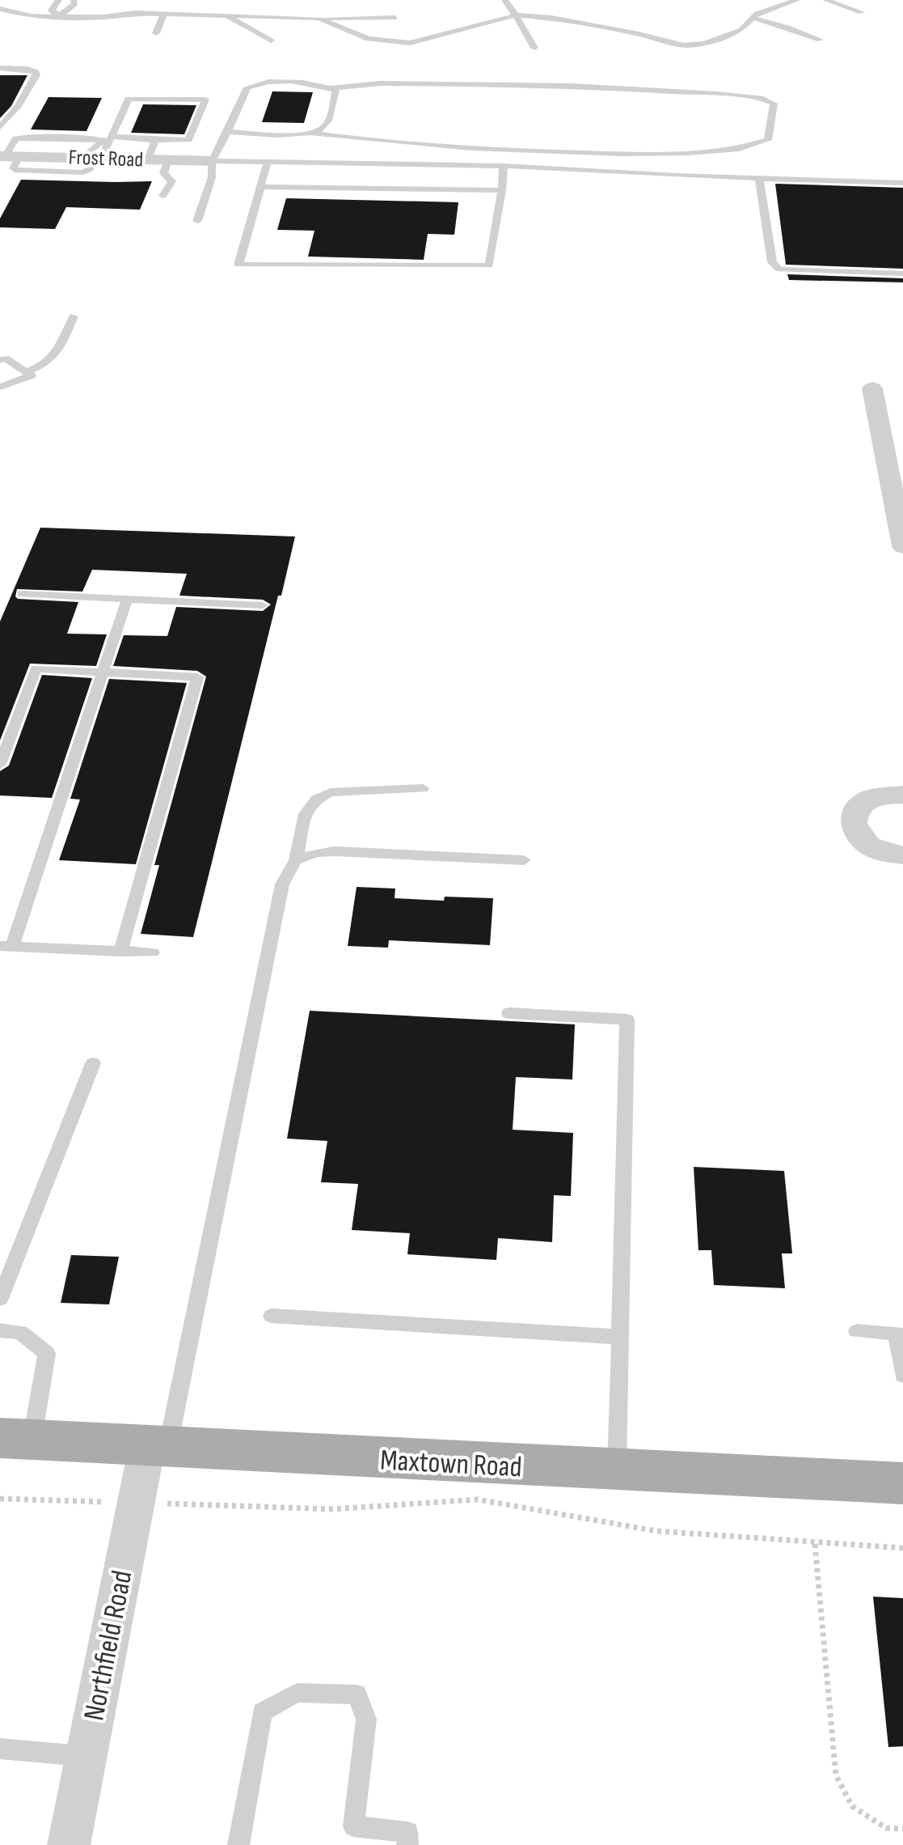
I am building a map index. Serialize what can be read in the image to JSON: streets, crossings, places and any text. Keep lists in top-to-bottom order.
{
  "streets": {
    "main road": ["Maxtown Road"],
    "street": ["Frost Road", "Northfield Road"]
  },
  "crossings": [
    ["Maxtown Road", "Northfield Road"]
  ]
}
